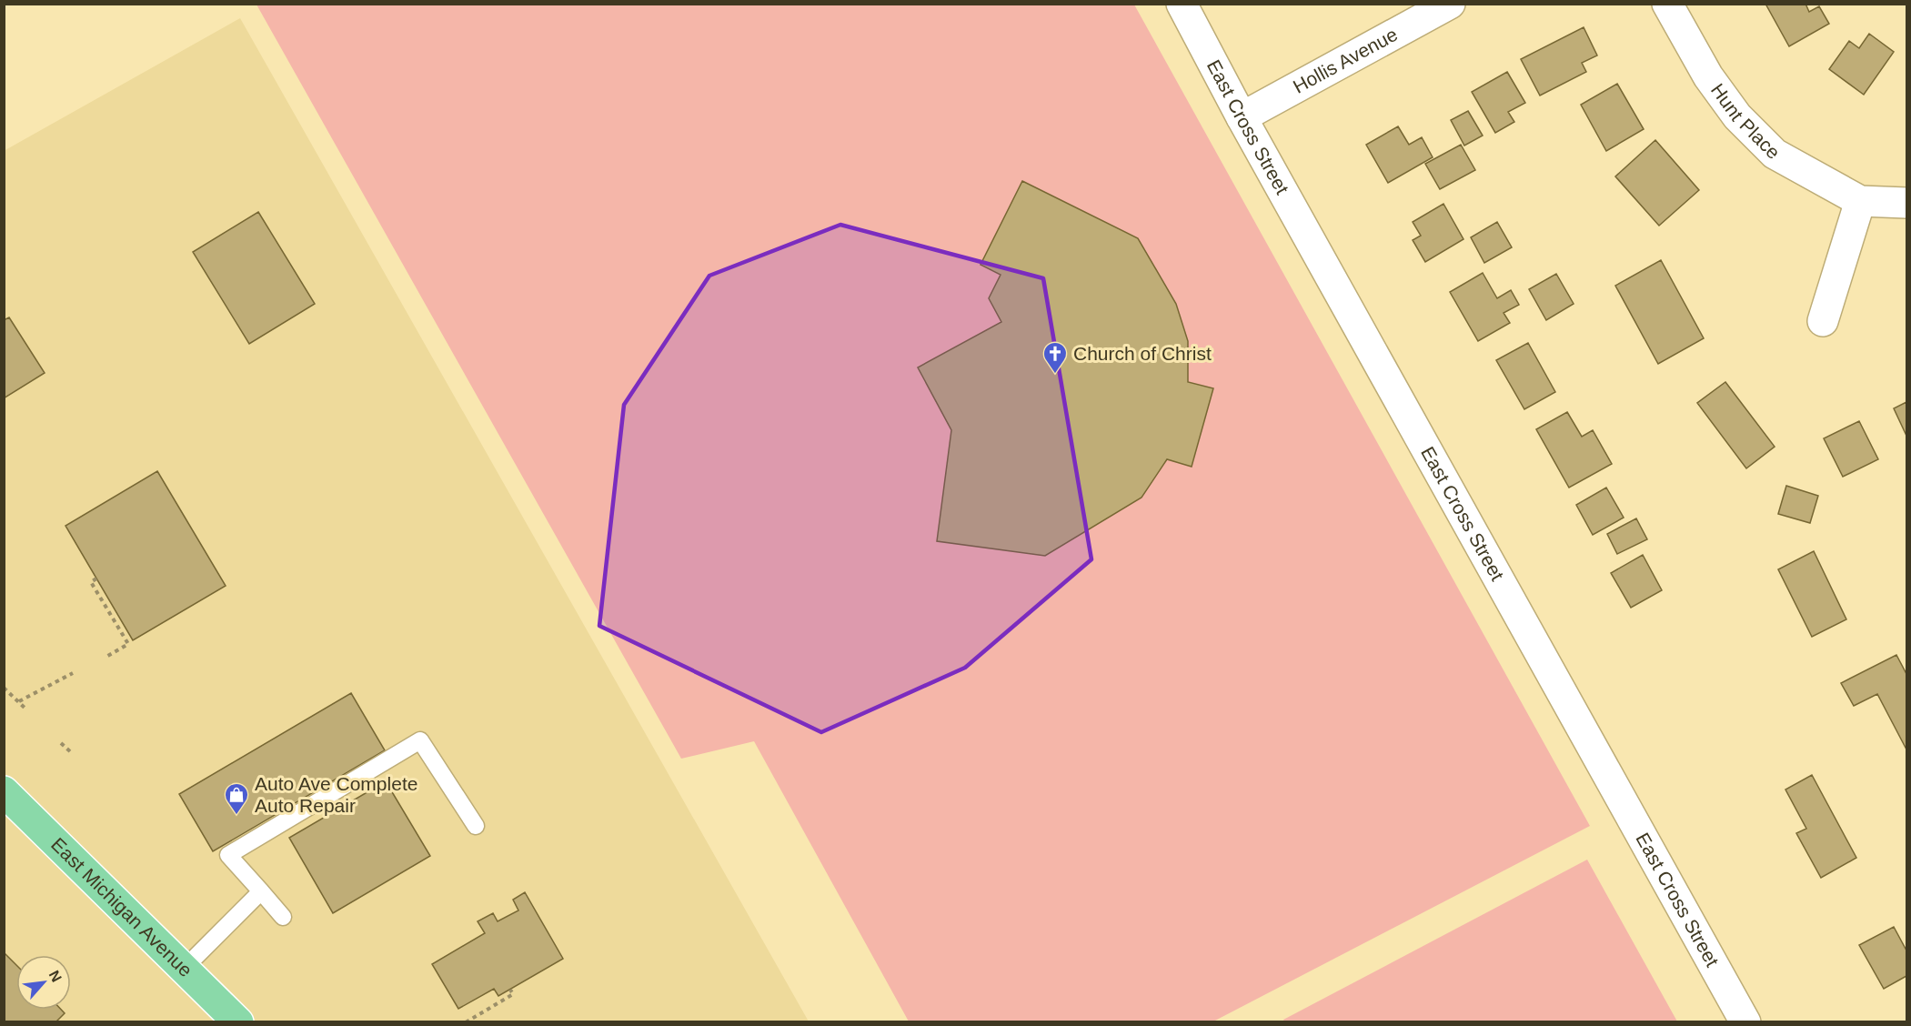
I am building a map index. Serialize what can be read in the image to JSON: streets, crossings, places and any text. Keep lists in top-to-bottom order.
{
  "streets": {
    "main road": ["East Michigan Avenue"],
    "street": ["Hollis Avenue", "Hunt Place", "East Cross Street"]
  },
  "crossings": [
    ["Hollis Avenue", "East Cross Street"]
  ],
  "places": {
    "church": ["Church of Christ"],
    "shop": ["Auto Ave Complete Auto Repair"]
  },
  "north": "top right"
}
